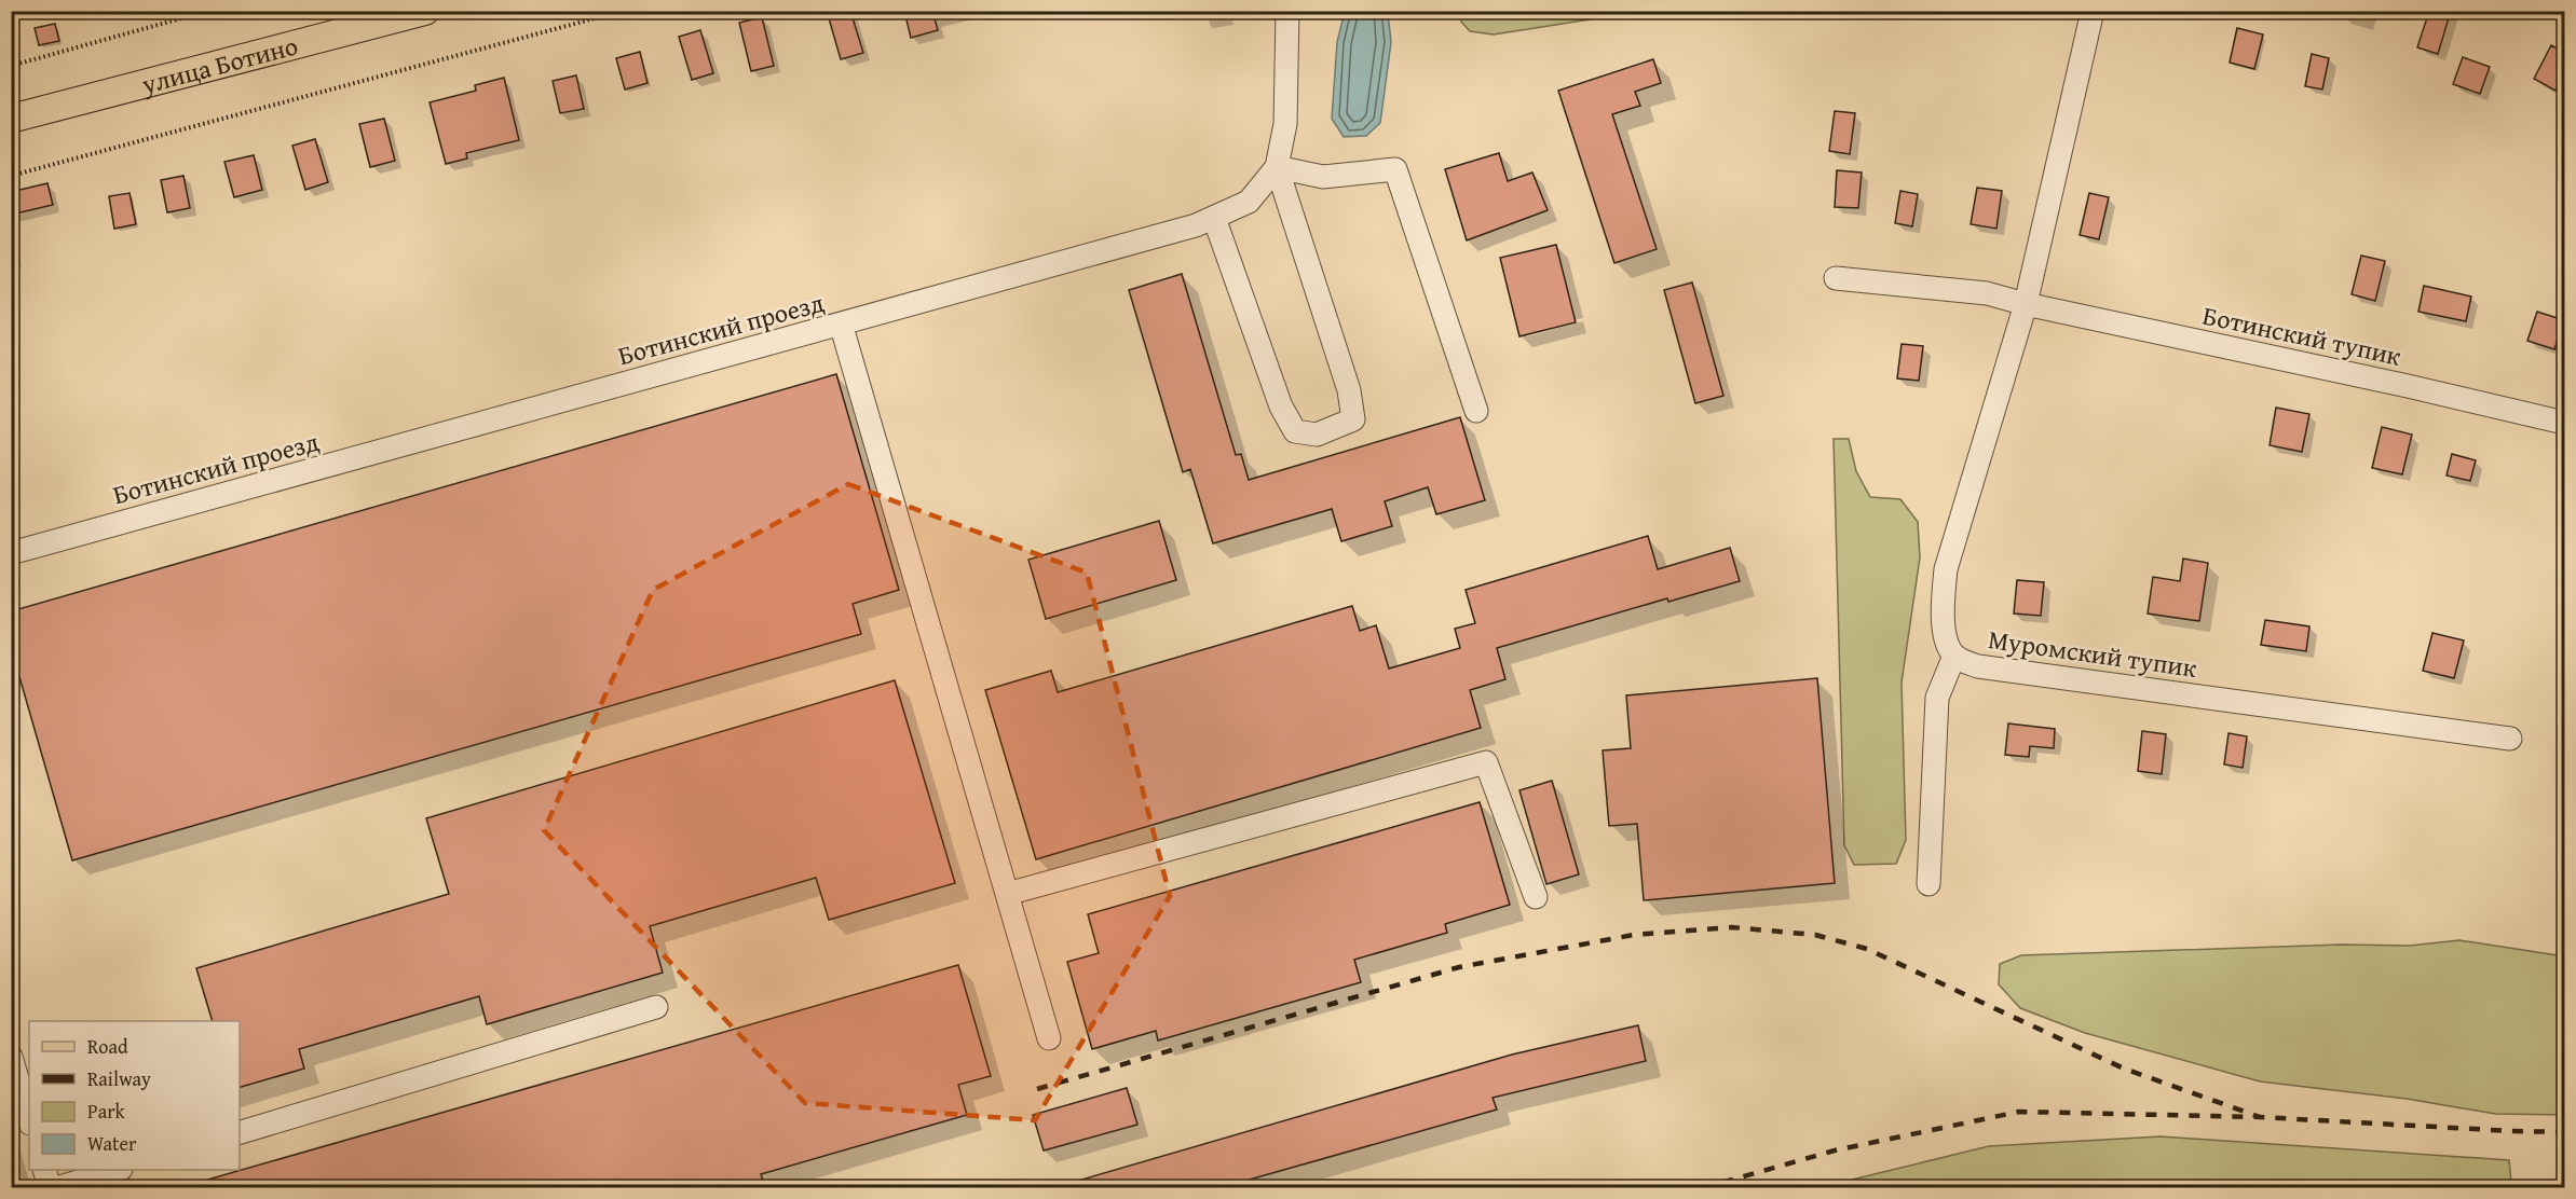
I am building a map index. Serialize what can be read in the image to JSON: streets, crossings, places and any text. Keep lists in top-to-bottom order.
{
  "streets": {
    "main road": ["улица Ботино"],
    "street": ["Ботинский проезд", "Ботинский тупик", "Муромский тупик"]
  },
  "crossings": [
    ["Ботинский тупик", "Муромский тупик"]
  ],
  "legend": [
    "Road",
    "Railway",
    "Park",
    "Water"
  ]
}
